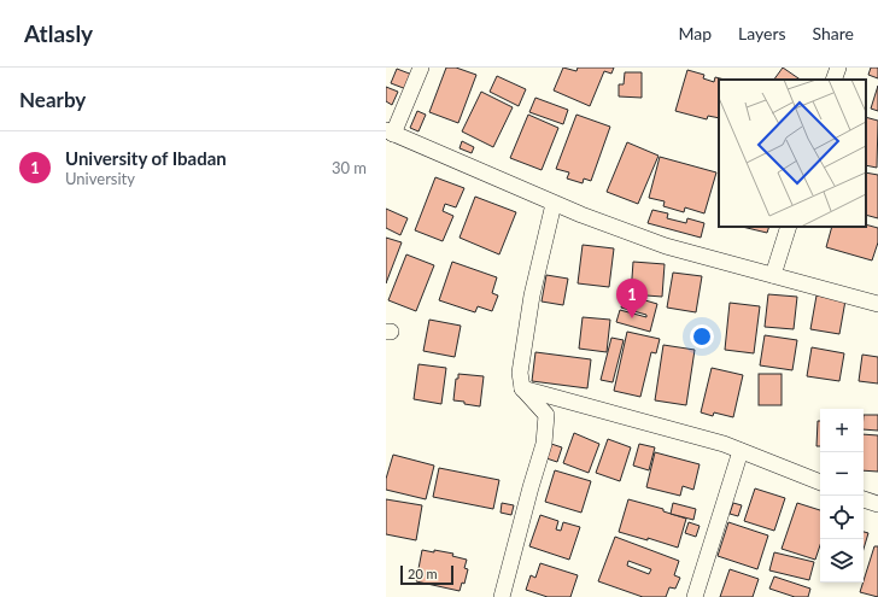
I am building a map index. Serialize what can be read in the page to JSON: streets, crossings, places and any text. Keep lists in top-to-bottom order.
{
  "scale_bar": "20 m",
  "page": {
    "header": "Atlasly",
    "nav": ["Map", "Layers", "Share"],
    "heading": "Nearby",
    "list": [
      {
        "mark": "1",
        "name": "University of Ibadan",
        "note": "University",
        "value": "30 m"
      }
    ],
    "pins": "1",
    "map_buttons": ["+", "−"],
    "scale": "20 m"
  }
}
